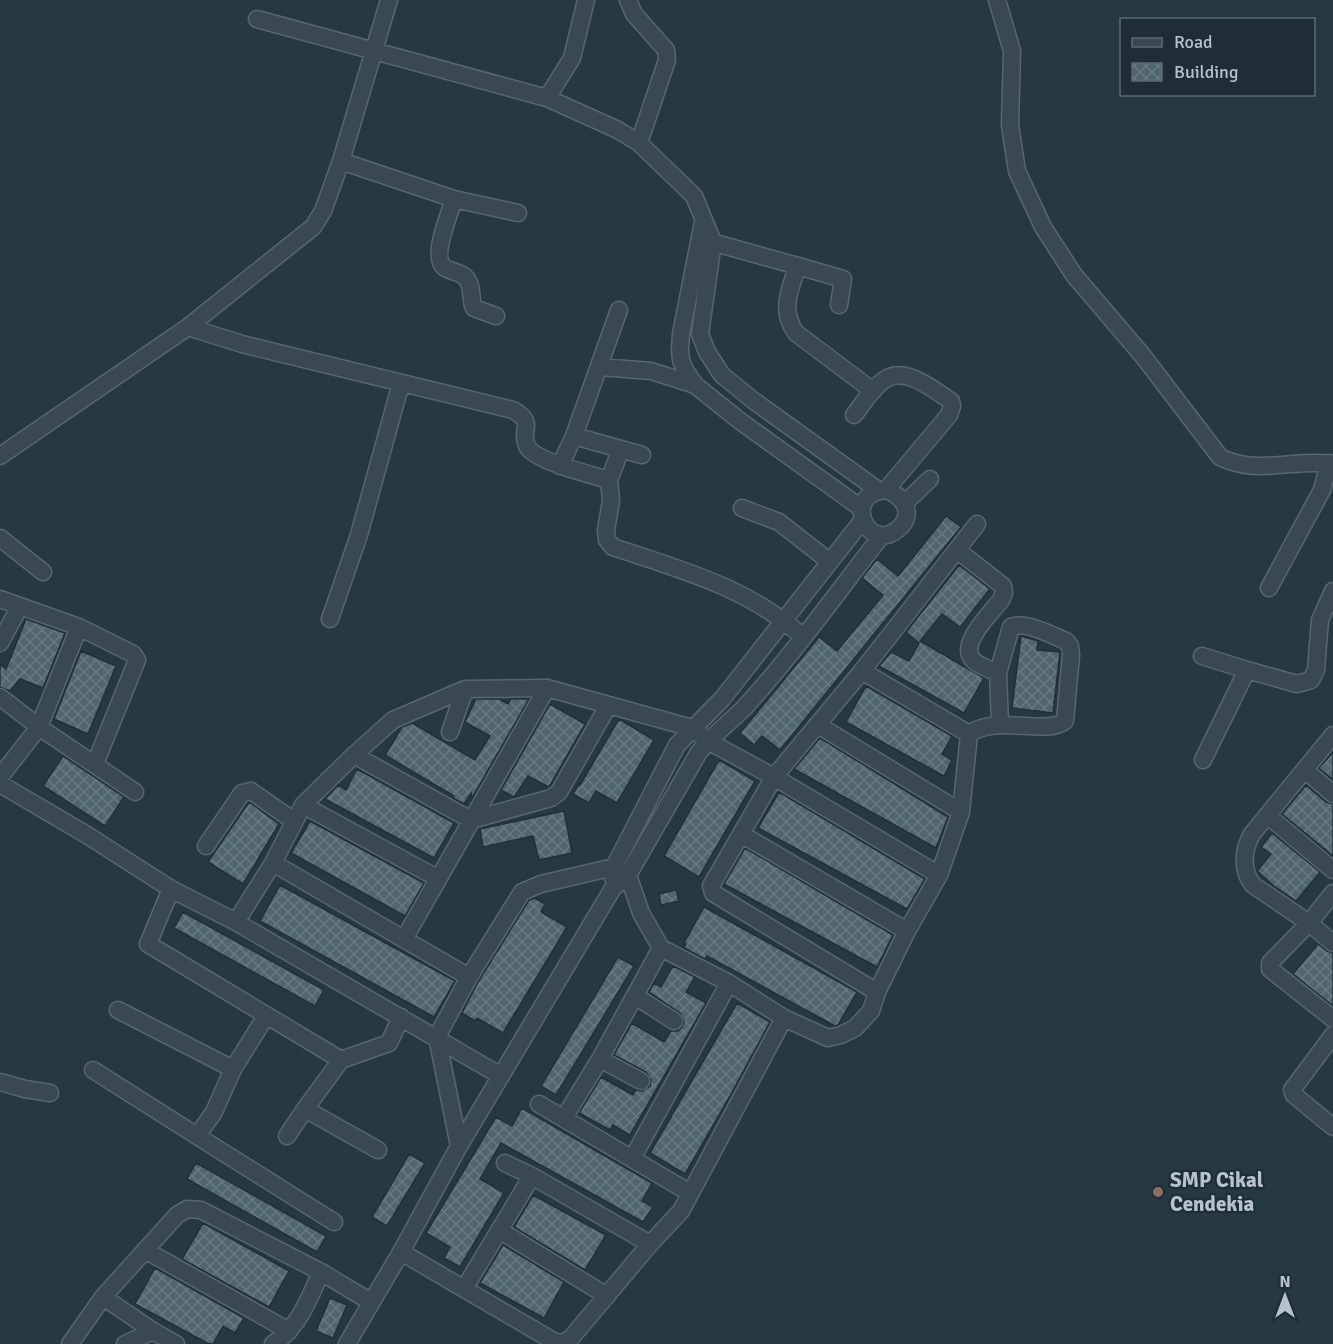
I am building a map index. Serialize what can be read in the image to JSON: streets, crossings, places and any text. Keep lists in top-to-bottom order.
{
  "places": ["SMP Cikal Cendekia"],
  "legend": ["Road", "Building"],
  "north": "top"
}
